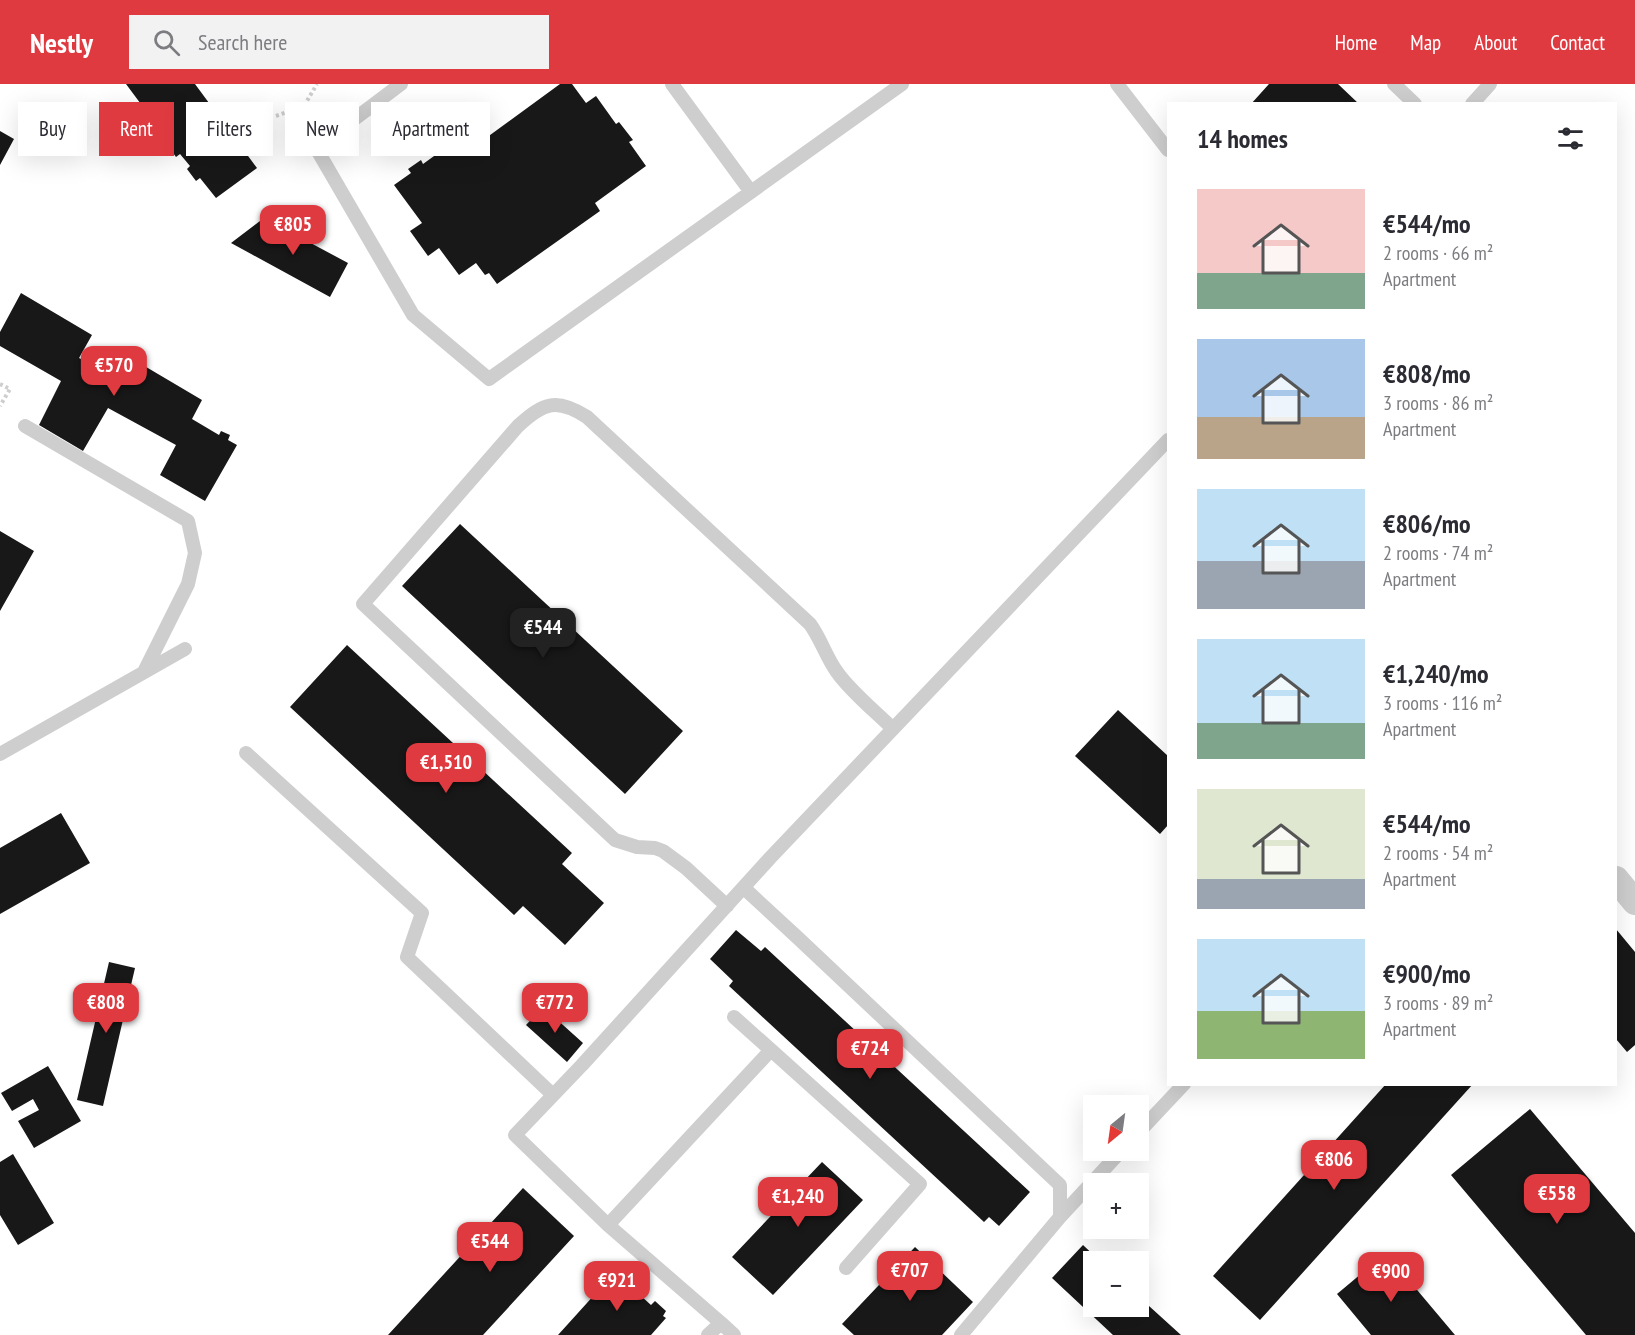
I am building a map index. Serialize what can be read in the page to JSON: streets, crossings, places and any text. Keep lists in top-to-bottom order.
{
  "north": "bottom left",
  "page": {
    "header": "Nestly",
    "search": "Search here",
    "nav": [
      "Home",
      "Map",
      "About",
      "Contact"
    ],
    "chip": [
      "Buy",
      "Rent",
      "Filters",
      "New",
      "Apartment"
    ],
    "heading": "14 homes",
    "list": [
      {
        "name": "€544/mo",
        "note": "2 rooms · 66 m² · Apartment"
      },
      {
        "name": "€808/mo",
        "note": "3 rooms · 86 m² · Apartment"
      },
      {
        "name": "€806/mo",
        "note": "2 rooms · 74 m² · Apartment"
      },
      {
        "name": "€1,240/mo",
        "note": "3 rooms · 116 m² · Apartment"
      },
      {
        "name": "€544/mo",
        "note": "2 rooms · 54 m² · Apartment"
      },
      {
        "name": "€900/mo",
        "note": "3 rooms · 89 m² · Apartment"
      }
    ],
    "price": [
      "€805",
      "€570",
      "€544",
      "€1,510",
      "€808",
      "€772",
      "€724",
      "€806",
      "€558",
      "€1,240",
      "€544",
      "€707",
      "€900",
      "€921"
    ],
    "map_buttons": ["+", "−"]
  }
}
